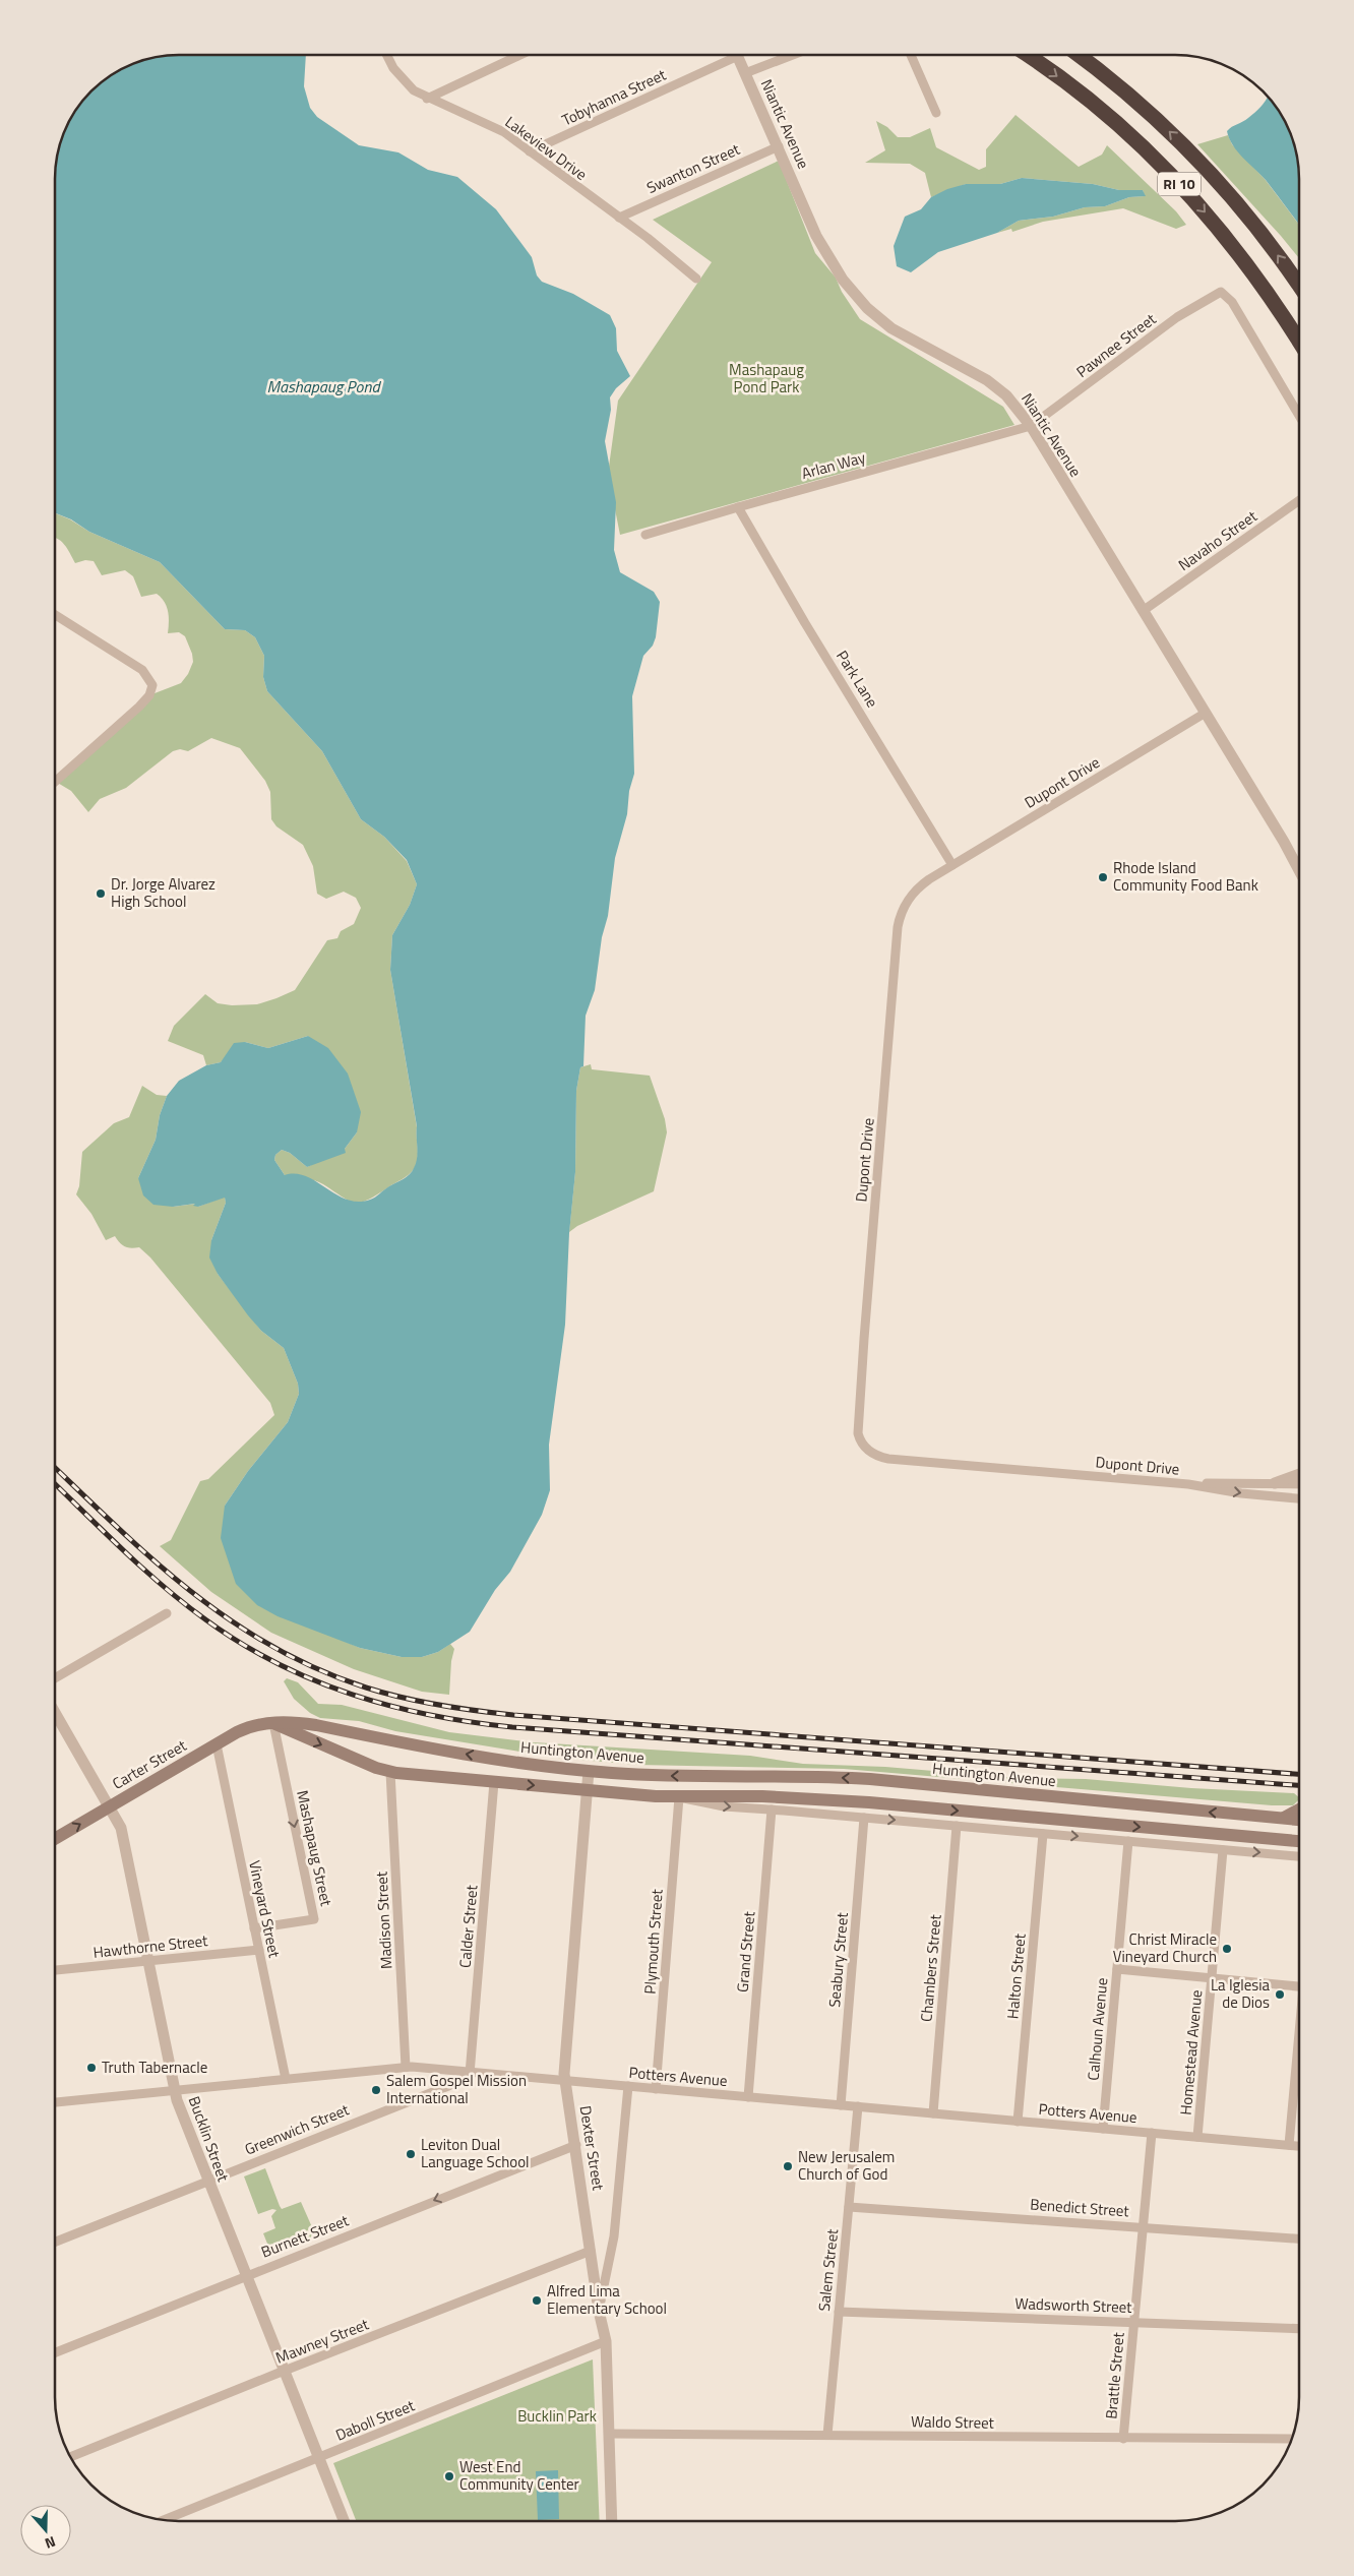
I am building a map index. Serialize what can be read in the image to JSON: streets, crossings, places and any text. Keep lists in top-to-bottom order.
{
  "streets": {
    "highway": ["RI 10"],
    "main road": ["Huntington Avenue", "Carter Street"],
    "street": [
      "Tobyhanna Street",
      "Niantic Avenue",
      "Lakeview Drive",
      "Swanton Street",
      "Pawnee Street",
      "Arlan Way",
      "Navaho Street",
      "Park Lane",
      "Dupont Drive",
      "Mashapaug Street",
      "Vineyard Street",
      "Madison Street",
      "Calder Street",
      "Plymouth Street",
      "Hawthorne Street",
      "Grand Street",
      "Seabury Street",
      "Chambers Street",
      "Halton Street",
      "Calhoun Avenue",
      "Homestead Avenue",
      "Potters Avenue",
      "Greenwich Street",
      "Bucklin Street",
      "Dexter Street",
      "Benedict Street",
      "Burnett Street",
      "Salem Street",
      "Wadsworth Street",
      "Mawney Street",
      "Brattle Street",
      "Daboll Street",
      "Waldo Street"
    ]
  },
  "crossings": [
    ["Tobyhanna Street", "Lakeview Drive"],
    ["Niantic Avenue", "Swanton Street"],
    ["Niantic Avenue", "Pawnee Street"],
    ["Niantic Avenue", "Arlan Way"],
    ["Niantic Avenue", "Navaho Street"],
    ["Niantic Avenue", "Dupont Drive"],
    ["Lakeview Drive", "Swanton Street"],
    ["Pawnee Street", "Arlan Way"],
    ["Arlan Way", "Park Lane"],
    ["Park Lane", "Dupont Drive"],
    ["Huntington Avenue", "Carter Street"],
    ["Huntington Avenue", "Mashapaug Street"],
    ["Huntington Avenue", "Dexter Street"],
    ["Carter Street", "Mashapaug Street"],
    ["Carter Street", "Vineyard Street"],
    ["Carter Street", "Bucklin Street"],
    ["Mashapaug Street", "Vineyard Street"],
    ["Vineyard Street", "Hawthorne Street"],
    ["Vineyard Street", "Potters Avenue"],
    ["Madison Street", "Potters Avenue"],
    ["Calder Street", "Potters Avenue"],
    ["Calder Street", "Greenwich Street"],
    ["Plymouth Street", "Potters Avenue"],
    ["Hawthorne Street", "Bucklin Street"],
    ["Grand Street", "Potters Avenue"],
    ["Seabury Street", "Potters Avenue"],
    ["Chambers Street", "Potters Avenue"],
    ["Halton Street", "Potters Avenue"],
    ["Calhoun Avenue", "Potters Avenue"],
    ["Homestead Avenue", "Potters Avenue"],
    ["Potters Avenue", "Greenwich Street"],
    ["Potters Avenue", "Bucklin Street"],
    ["Potters Avenue", "Dexter Street"],
    ["Potters Avenue", "Salem Street"],
    ["Potters Avenue", "Brattle Street"],
    ["Greenwich Street", "Bucklin Street"],
    ["Bucklin Street", "Burnett Street"],
    ["Bucklin Street", "Mawney Street"],
    ["Bucklin Street", "Daboll Street"],
    ["Dexter Street", "Burnett Street"],
    ["Dexter Street", "Mawney Street"],
    ["Dexter Street", "Daboll Street"],
    ["Dexter Street", "Waldo Street"],
    ["Benedict Street", "Salem Street"],
    ["Benedict Street", "Brattle Street"],
    ["Salem Street", "Wadsworth Street"],
    ["Salem Street", "Waldo Street"],
    ["Wadsworth Street", "Brattle Street"],
    ["Brattle Street", "Waldo Street"]
  ],
  "one_way": ["Burnett Street"],
  "water": ["Mashapaug Pond"],
  "parks": ["Mashapaug Pond Park", "Bucklin Park"],
  "places": [
    "Rhode Island Community Food Bank",
    "Dr. Jorge Alvarez High School",
    "Christ Miracle Vineyard Church",
    "La Iglesia de Dios",
    "Truth Tabernacle",
    "Salem Gospel Mission International",
    "Leviton Dual Language School",
    "New Jerusalem Church of God",
    "Alfred Lima Elementary School",
    "West End Community Center"
  ],
  "north": "bottom"
}
